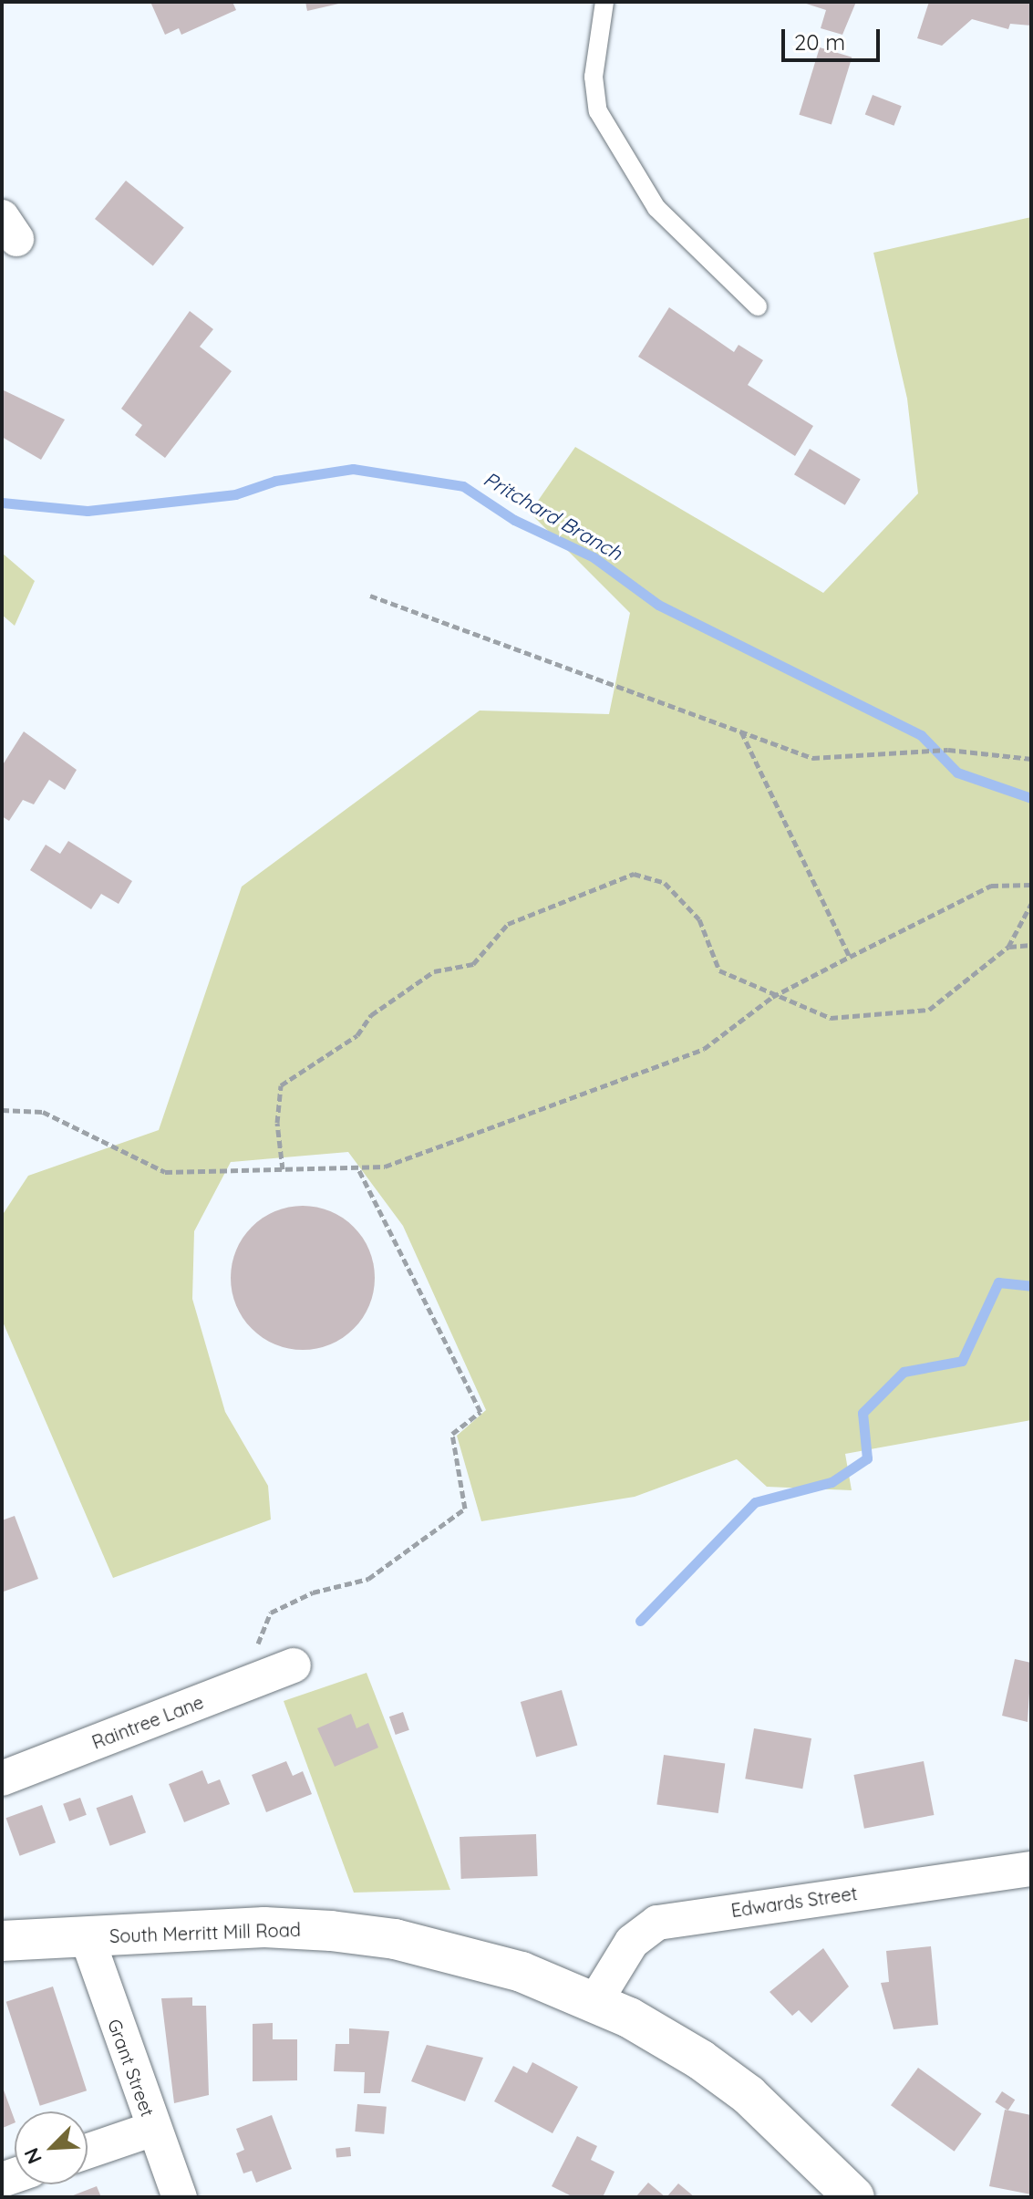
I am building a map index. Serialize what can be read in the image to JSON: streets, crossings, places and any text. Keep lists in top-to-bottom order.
{
  "streets": {
    "street": [
      "Raintree Lane",
      "Edwards Street",
      "South Merritt Mill Road",
      "Grant Street"
    ]
  },
  "crossings": [
    ["Edwards Street", "South Merritt Mill Road"],
    ["South Merritt Mill Road", "Grant Street"]
  ],
  "water": ["Pritchard Branch"],
  "scale_bar": "20 m",
  "north": "bottom left"
}
